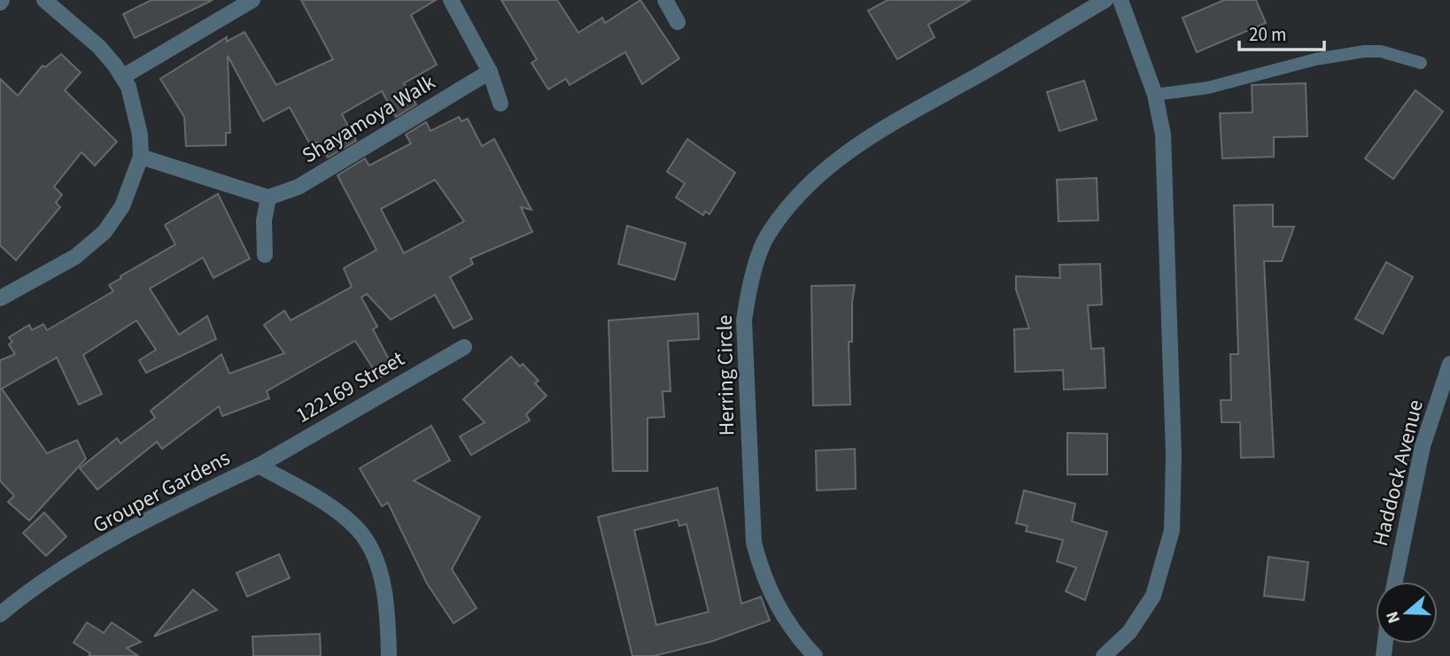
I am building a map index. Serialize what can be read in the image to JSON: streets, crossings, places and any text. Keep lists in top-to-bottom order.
{
  "streets": {
    "street": [
      "Shayamoya Walk",
      "Herring Circle",
      "122169 Street",
      "Haddock Avenue",
      "Grouper Gardens"
    ]
  },
  "crossings": [
    ["122169 Street", "Grouper Gardens"]
  ],
  "scale_bar": "20 m",
  "north": "left"
}
